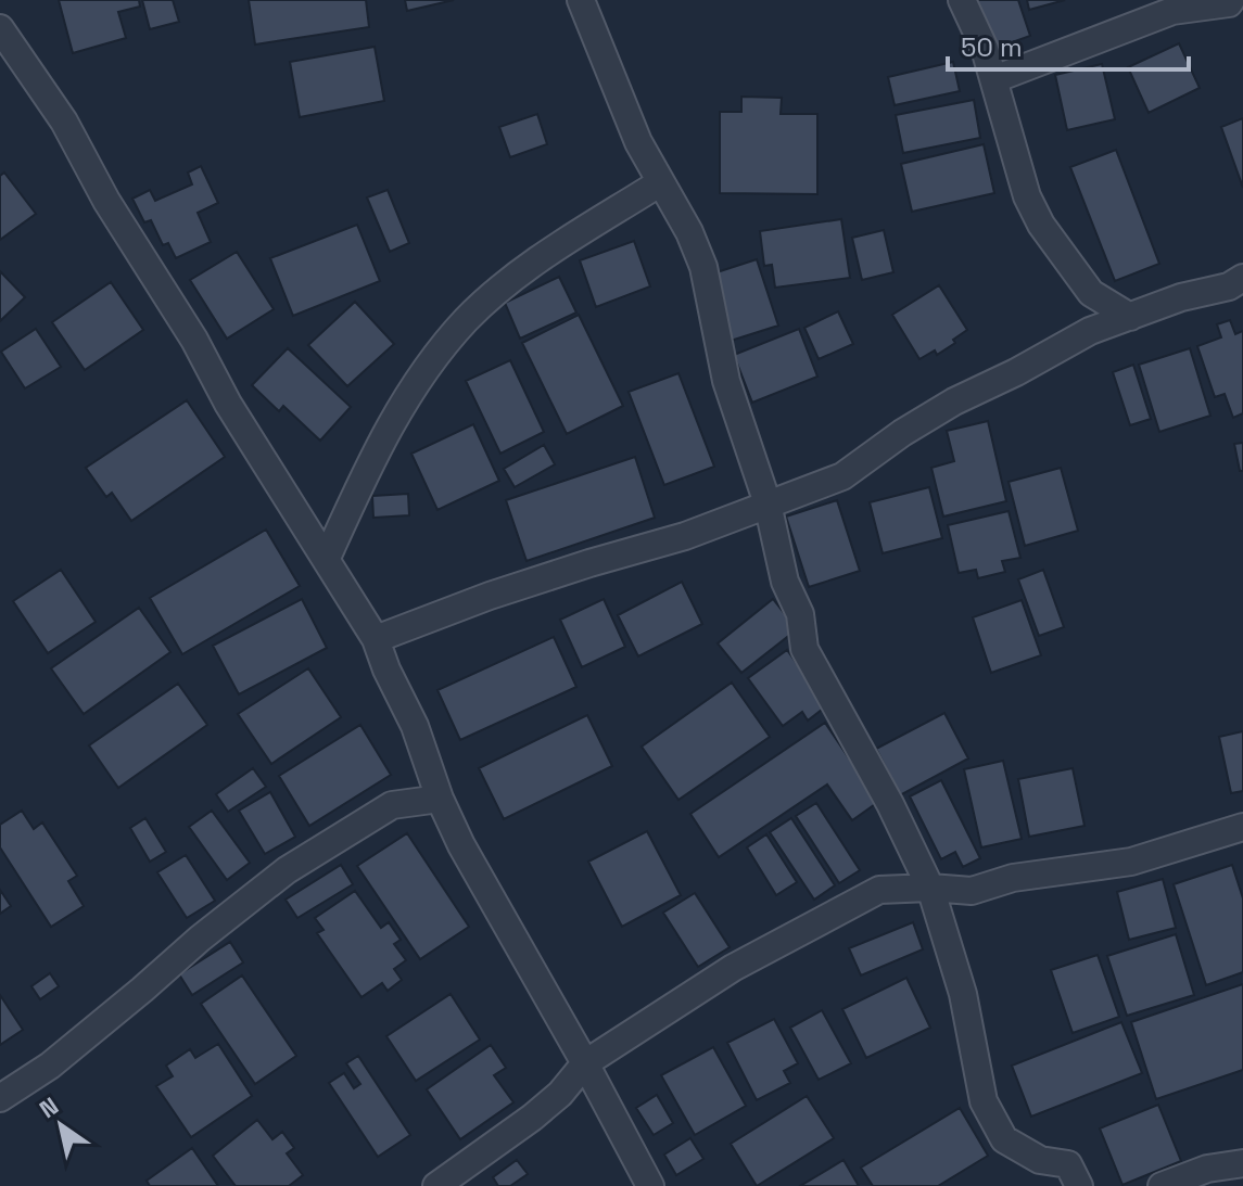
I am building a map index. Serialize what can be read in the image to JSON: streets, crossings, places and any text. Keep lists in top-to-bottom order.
{
  "scale_bar": "50 m",
  "north": "top left"
}
